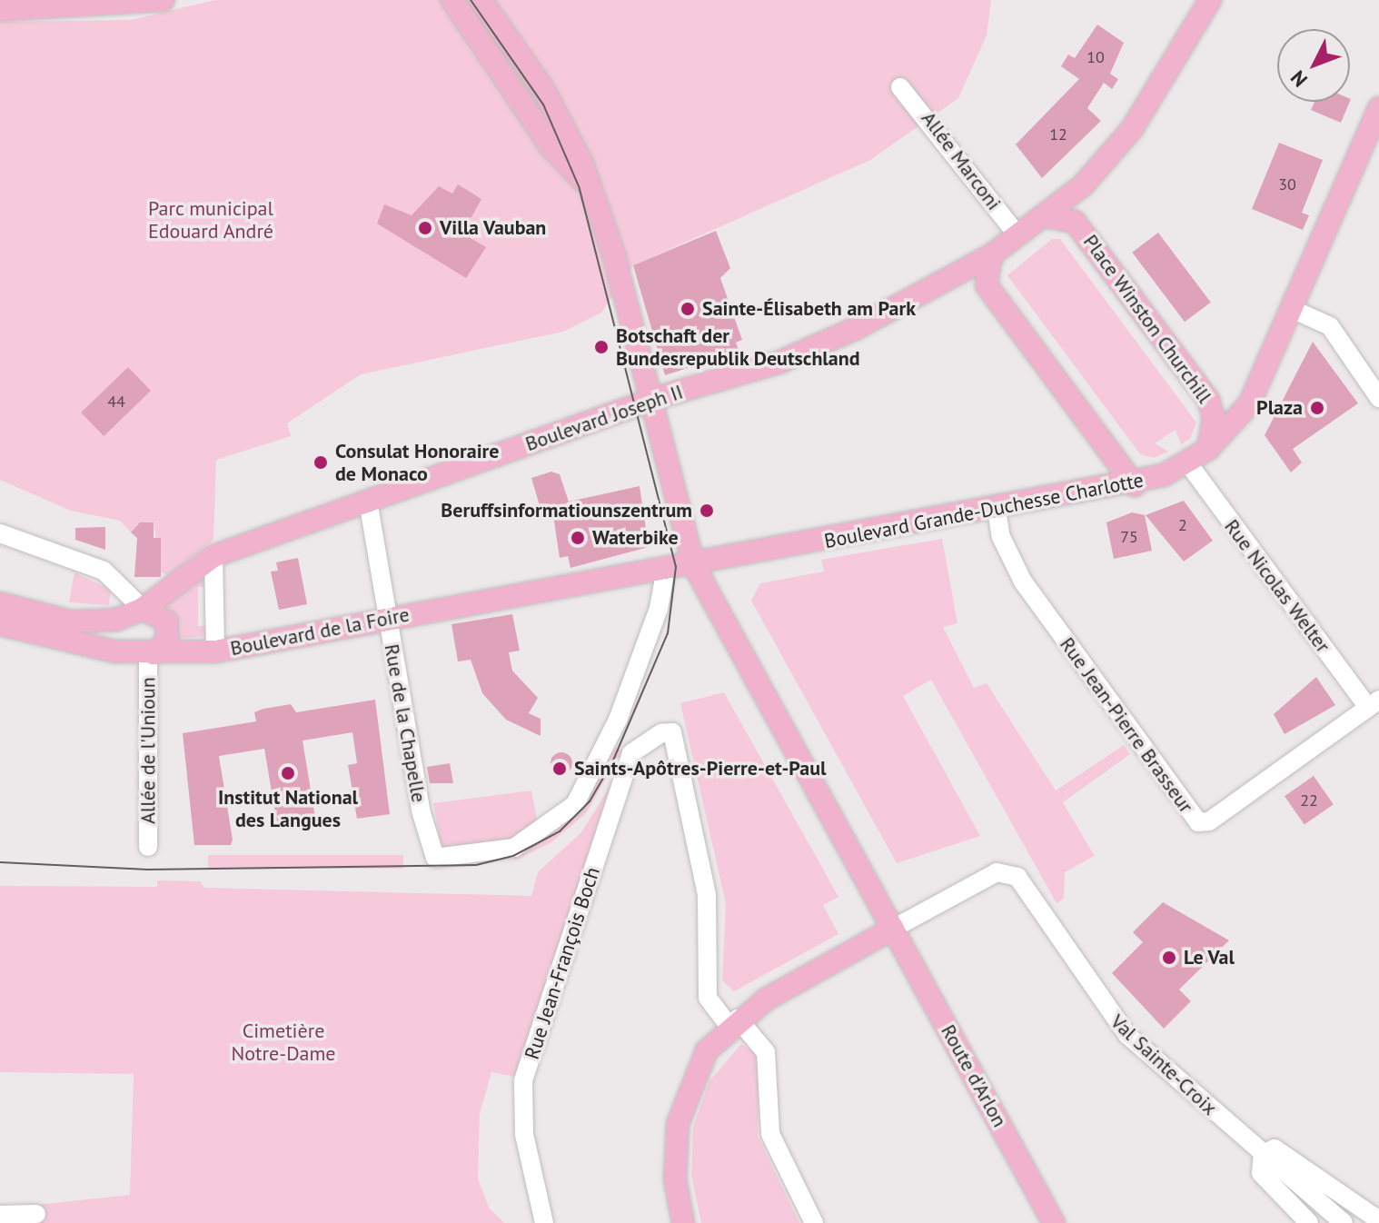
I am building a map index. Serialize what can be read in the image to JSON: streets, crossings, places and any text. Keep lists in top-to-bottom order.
{
  "streets": {
    "main road": [
      "Place Winston Churchill",
      "Boulevard Joseph II",
      "Boulevard Grande-Duchesse Charlotte",
      "Boulevard de la Foire",
      "Route d'Arlon"
    ],
    "street": [
      "Allée Marconi",
      "Rue Nicolas Welter",
      "Rue de la Chapelle",
      "Rue Jean-Pierre Brasseur",
      "Allée de l'Unioun",
      "Rue Jean-François Boch",
      "Val Sainte-Croix"
    ]
  },
  "crossings": [
    ["Allée Marconi", "Boulevard Joseph II"],
    ["Place Winston Churchill", "Boulevard Joseph II"],
    ["Place Winston Churchill", "Boulevard Grande-Duchesse Charlotte"],
    ["Boulevard Joseph II", "Rue de la Chapelle"],
    ["Boulevard Joseph II", "Route d'Arlon"],
    ["Boulevard Grande-Duchesse Charlotte", "Rue Nicolas Welter"],
    ["Boulevard Grande-Duchesse Charlotte", "Boulevard de la Foire"],
    ["Boulevard Grande-Duchesse Charlotte", "Rue de la Chapelle"],
    ["Boulevard Grande-Duchesse Charlotte", "Rue Jean-Pierre Brasseur"],
    ["Boulevard Grande-Duchesse Charlotte", "Route d'Arlon"],
    ["Rue Nicolas Welter", "Rue Jean-Pierre Brasseur"],
    ["Boulevard de la Foire", "Rue de la Chapelle"],
    ["Boulevard de la Foire", "Allée de l'Unioun"],
    ["Val Sainte-Croix", "Route d'Arlon"]
  ],
  "parks": ["Parc municipal Edouard André", "Cimetière Notre-Dame"],
  "places": [
    "Villa Vauban",
    "Sainte-Élisabeth am Park",
    "Botschaft der Bundesrepublik Deutschland",
    "Plaza",
    "Consulat Honoraire de Monaco",
    "Beruffsinformatiounszentrum",
    "Waterbike",
    "Saints-Apôtres-Pierre-et-Paul",
    "Institut National des Langues",
    "Le Val"
  ],
  "house_numbers": [
    "10",
    "12",
    "30",
    "44",
    "2",
    "75",
    "22"
  ],
  "north": "bottom left"
}
